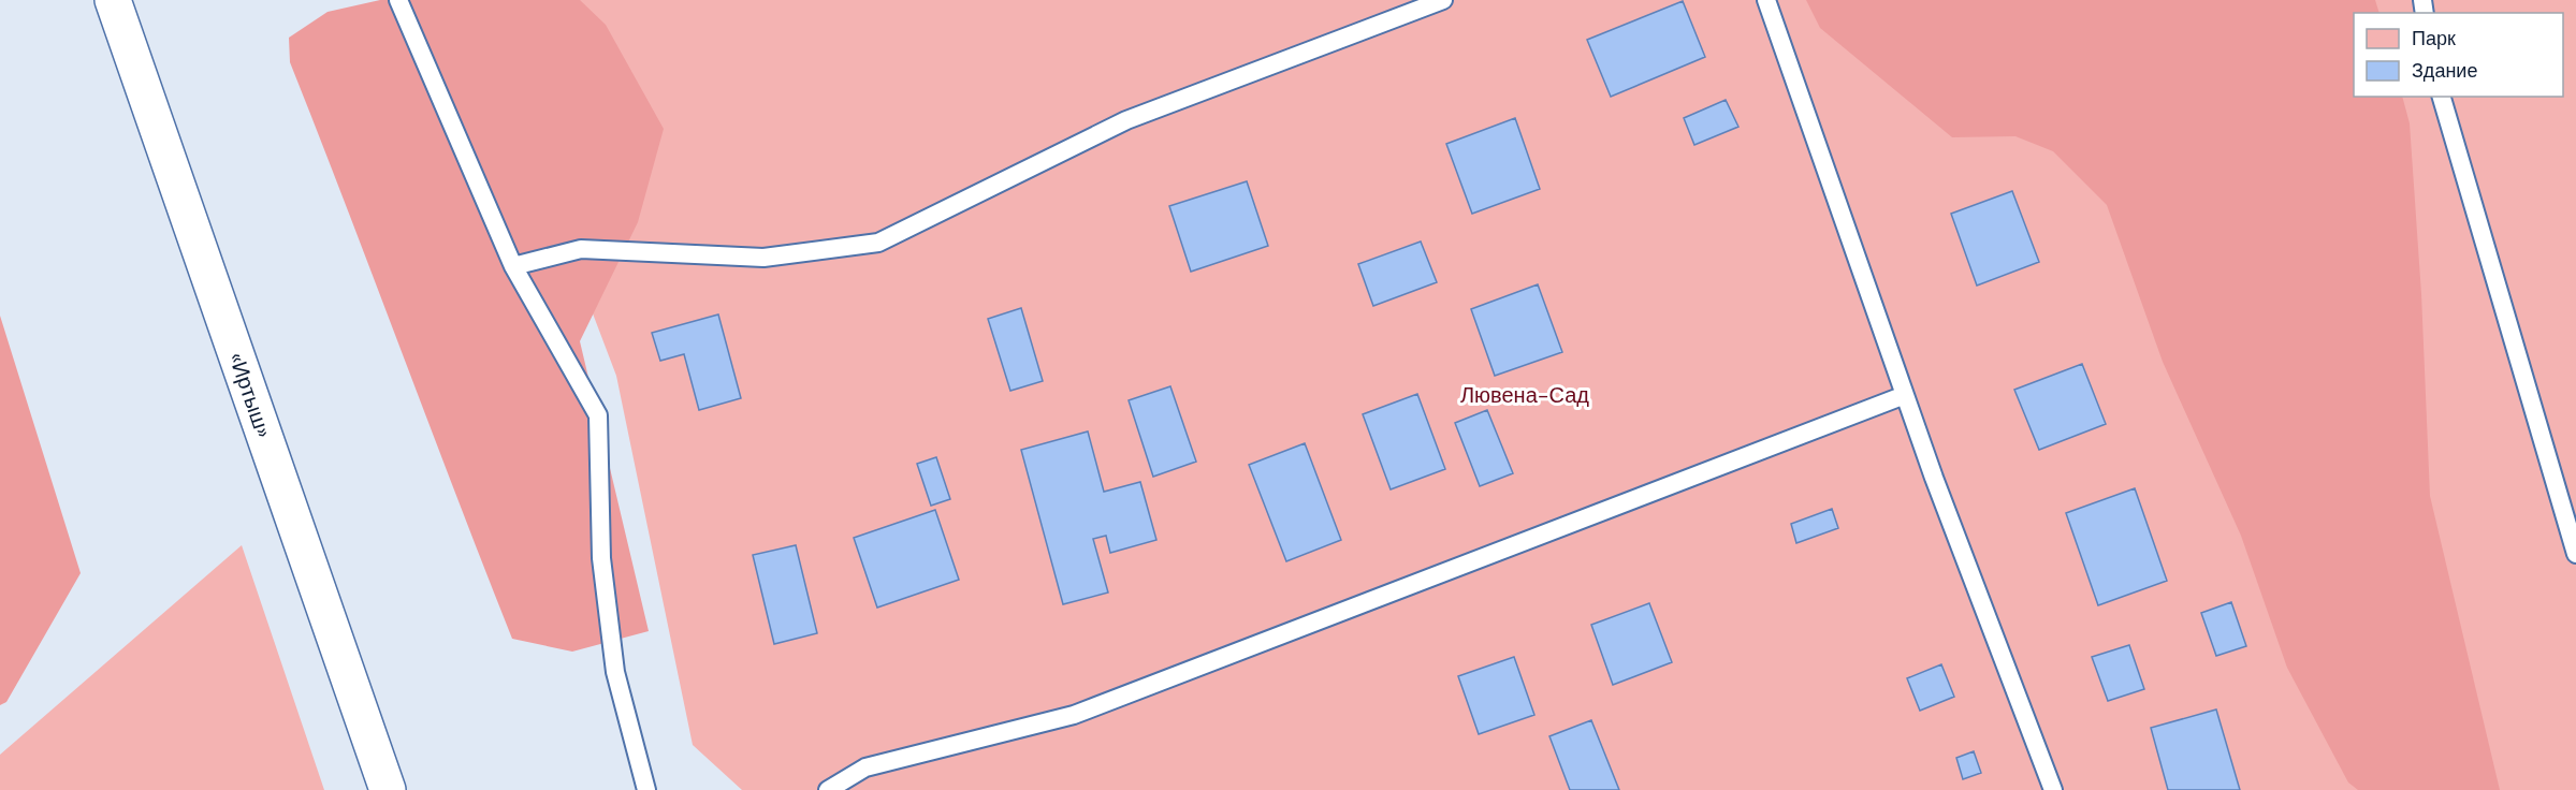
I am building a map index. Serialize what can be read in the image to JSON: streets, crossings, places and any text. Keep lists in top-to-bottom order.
{
  "streets": {
    "highway": ["«Иртыш»"]
  },
  "parks": ["Лювена-Сад"],
  "legend": ["Парк", "Здание"]
}
